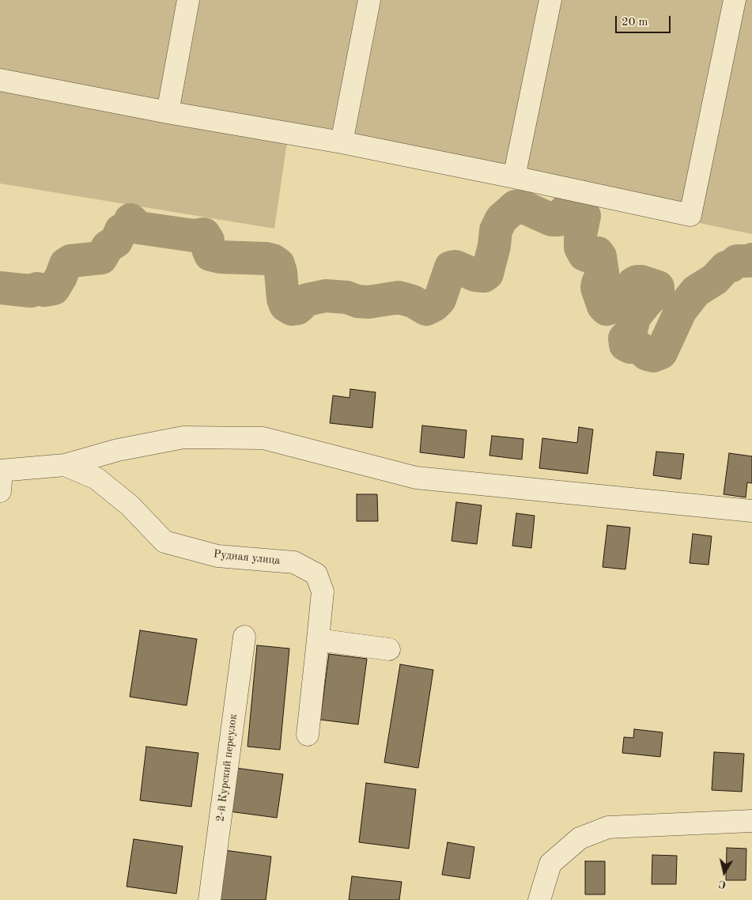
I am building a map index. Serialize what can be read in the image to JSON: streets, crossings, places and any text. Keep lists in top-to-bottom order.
{
  "streets": {
    "street": ["Рудная улица", "2-й Курский переулок"]
  },
  "scale_bar": "20 m",
  "north": "bottom"
}
